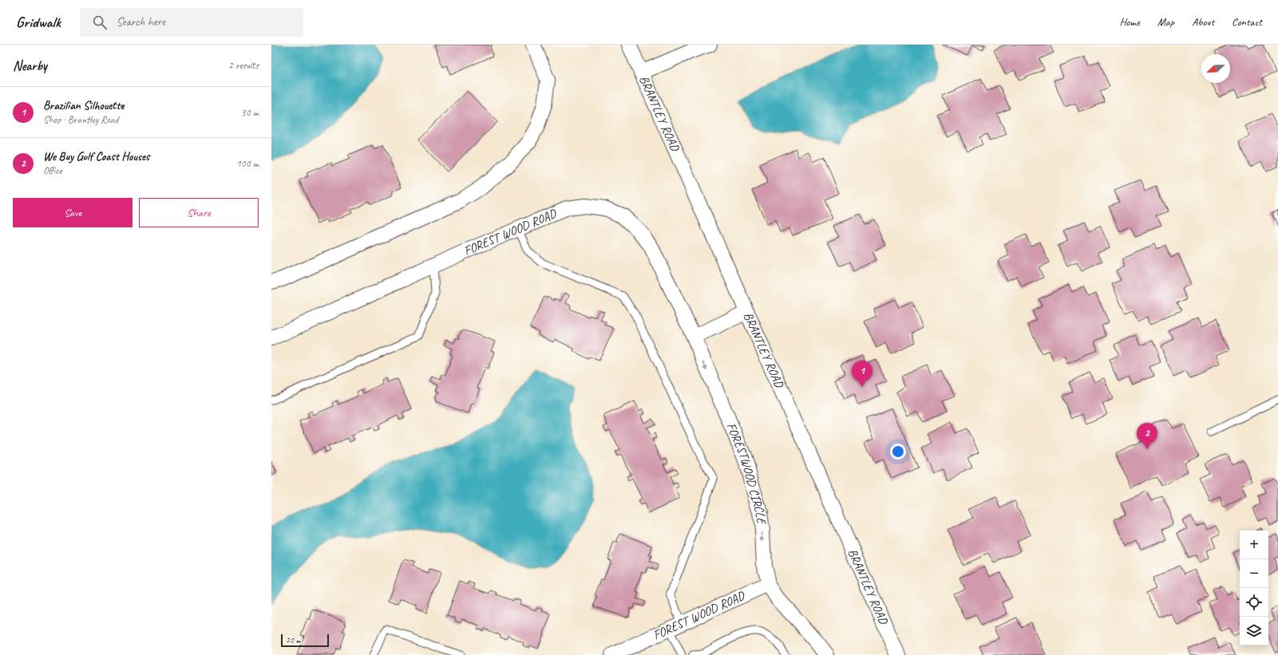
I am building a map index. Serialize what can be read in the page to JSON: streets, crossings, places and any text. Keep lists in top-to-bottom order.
{
  "streets": {
    "street": ["BRANTLEY ROAD", "FOREST WOOD ROAD", "FORESTWOOD CIRCLE"]
  },
  "crossings": [
    ["FOREST WOOD ROAD", "FORESTWOOD CIRCLE"]
  ],
  "one_way": ["FORESTWOOD CIRCLE"],
  "scale_bar": "20 m",
  "north": "bottom left",
  "page": {
    "header": "Gridwalk",
    "search": "Search here",
    "nav": [
      "Home",
      "Map",
      "About",
      "Contact"
    ],
    "heading": ["Nearby", "2 results"],
    "list": [
      {
        "mark": "1",
        "name": "Brazilian Silhouette",
        "note": "Shop · Brantley Road",
        "value": "30 m"
      },
      {
        "mark": "2",
        "name": "We Buy Gulf Coast Houses",
        "note": "Office",
        "value": "100 m"
      }
    ],
    "buttons": ["Save", "Share"],
    "pins": ["1", "2"],
    "map_buttons": ["+", "−"],
    "scale": "20 m"
  }
}
